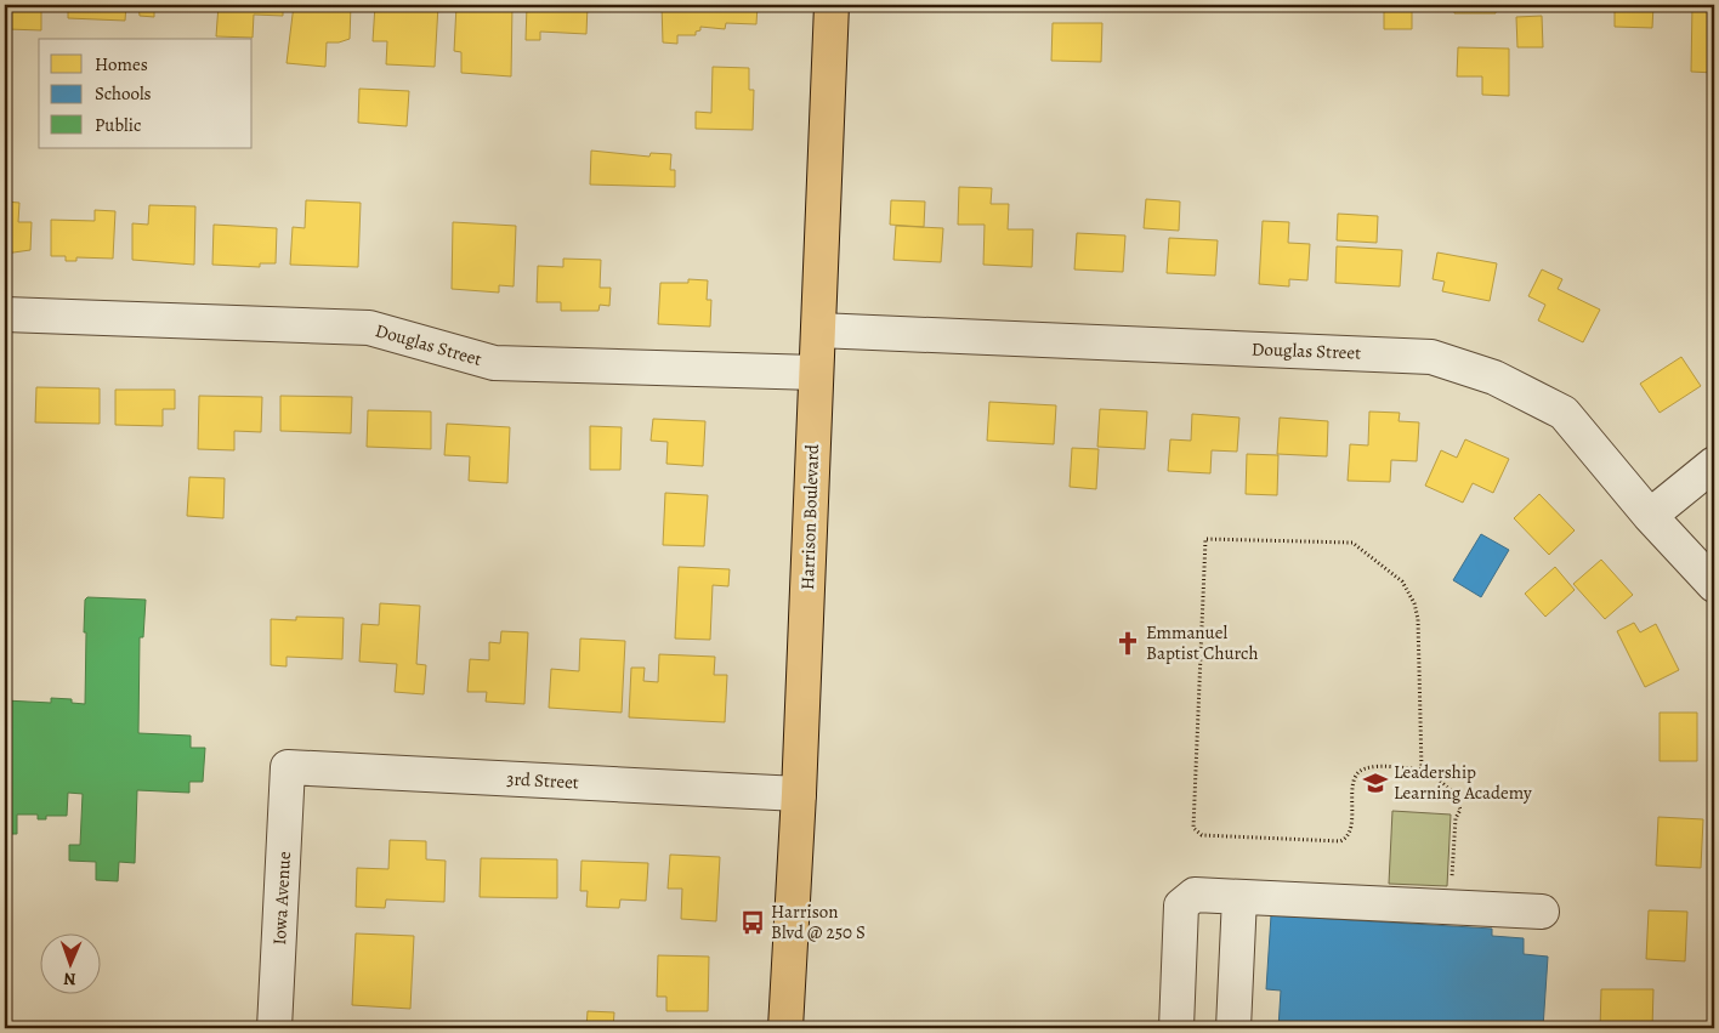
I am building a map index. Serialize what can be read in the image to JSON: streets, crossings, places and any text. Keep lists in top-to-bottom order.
{
  "streets": {
    "main road": ["Harrison Boulevard"],
    "street": ["Douglas Street", "3rd Street", "Iowa Avenue"]
  },
  "crossings": [
    ["Douglas Street", "Harrison Boulevard"],
    ["Harrison Boulevard", "3rd Street"],
    ["3rd Street", "Iowa Avenue"]
  ],
  "places": {
    "church": ["Emmanuel Baptist Church"],
    "school or university": ["Leadership Learning Academy"],
    "bus stop": ["Harrison Blvd @ 250 S"]
  },
  "legend": ["Homes", "Schools", "Public"],
  "north": "bottom"
}
